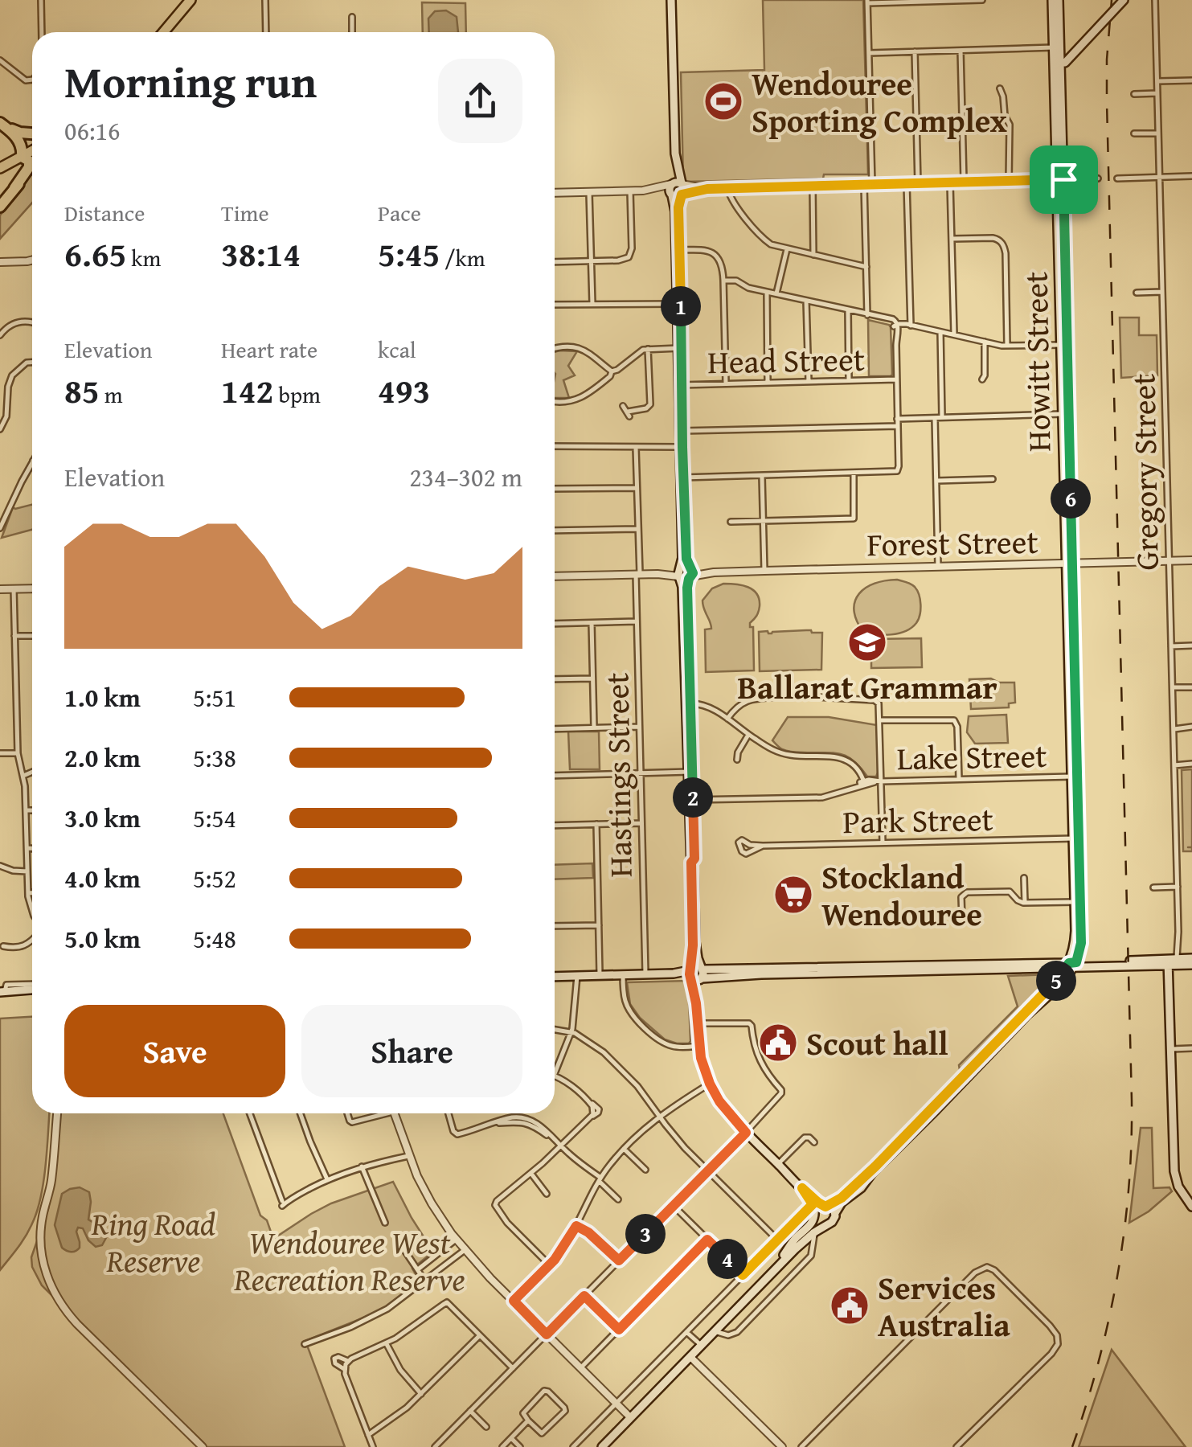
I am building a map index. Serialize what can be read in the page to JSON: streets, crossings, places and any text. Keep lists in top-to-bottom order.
{
  "streets": {
    "main road": ["Howitt Street"],
    "street": [
      "Head Street",
      "Gregory Street",
      "Forest Street",
      "Lake Street",
      "Hastings Street",
      "Park Street"
    ]
  },
  "crossings": [
    ["Howitt Street", "Forest Street"],
    ["Howitt Street", "Lake Street"],
    ["Howitt Street", "Park Street"],
    ["Gregory Street", "Forest Street"],
    ["Forest Street", "Hastings Street"]
  ],
  "parks": ["Ring Road Reserve", "Wendouree West Recreation Reserve"],
  "places": {
    "sports": ["Wendouree Sporting Complex"],
    "school or university": ["Ballarat Grammar"],
    "supermarket": ["Stockland Wendouree"],
    "public building": ["Scout hall", "Services Australia"]
  },
  "page": {
    "heading": ["Morning run", "06:16"],
    "stats": [
      ["Distance", "6.65 km"],
      ["Time", "38:14"],
      ["Pace", "5:45 /km"],
      ["Elevation", "85 m"],
      ["Heart rate", "142 bpm"],
      ["kcal", "493"]
    ],
    "pins": [
      "1",
      "6",
      "2",
      "5",
      "3",
      "4"
    ],
    "chart": ["Elevation", "234–302 m"],
    "list": [
      {
        "name": "1.0 km",
        "note": "5:51"
      },
      {
        "name": "2.0 km",
        "note": "5:38"
      },
      {
        "name": "3.0 km",
        "note": "5:54"
      },
      {
        "name": "4.0 km",
        "note": "5:52"
      },
      {
        "name": "5.0 km",
        "note": "5:48"
      }
    ],
    "buttons": ["Save", "Share"]
  }
}
